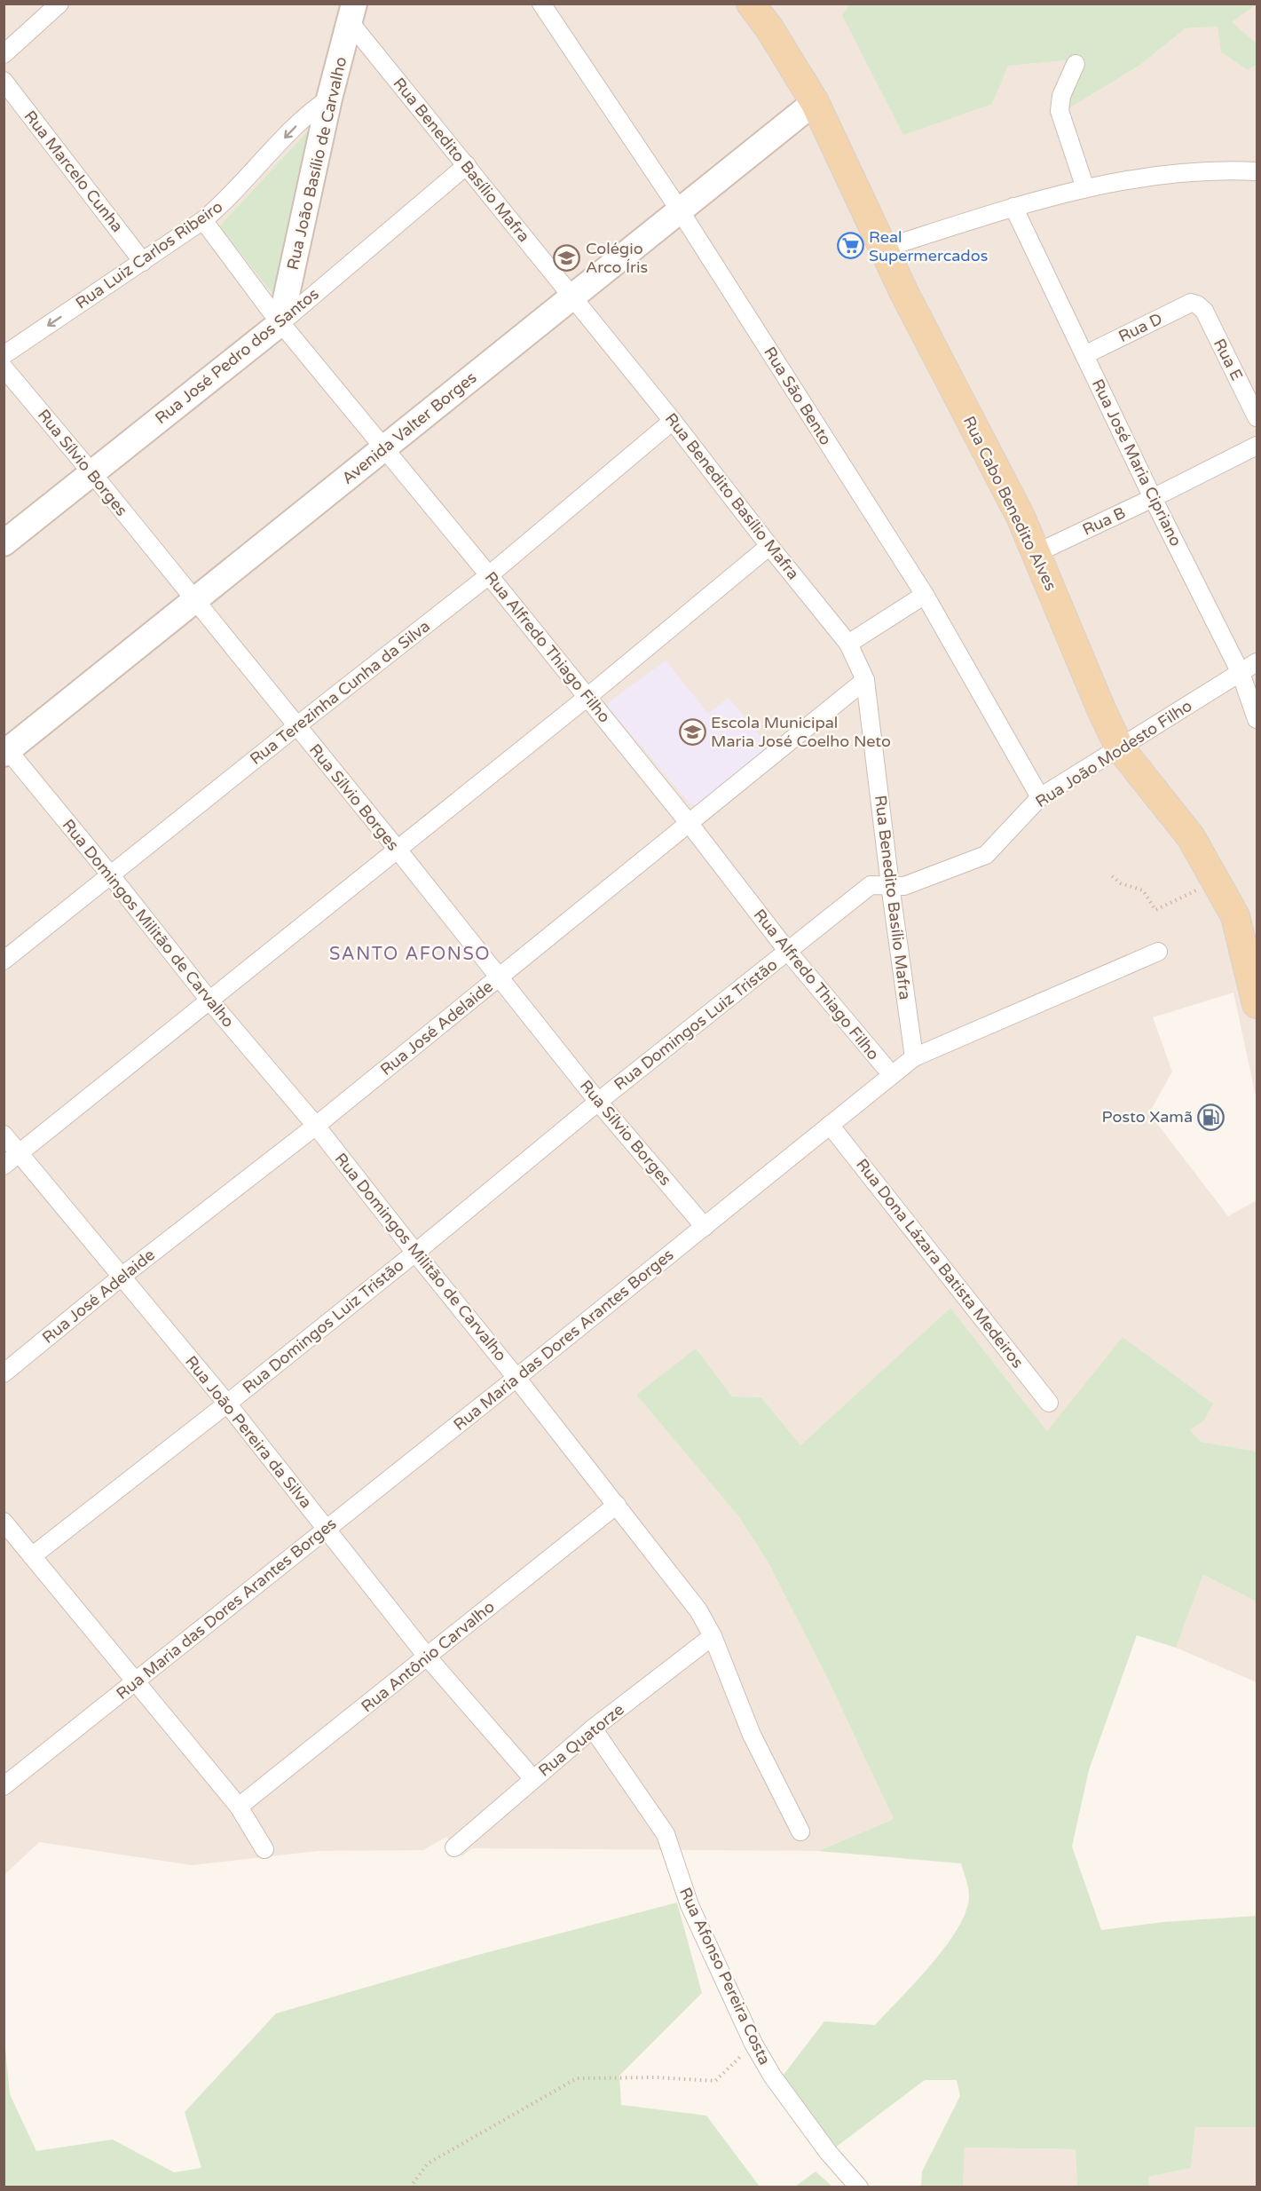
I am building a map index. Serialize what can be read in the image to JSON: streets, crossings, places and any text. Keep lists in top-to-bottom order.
{
  "streets": {
    "main road": ["Rua Cabo Benedito Alves"],
    "street": [
      "Rua Benedito Basílio Mafra",
      "Rua João Basílio de Carvalho",
      "Rua Marcelo Cunha",
      "Rua Luiz Carlos Ribeiro",
      "Rua D",
      "Rua José Pedro dos Santos",
      "Rua E",
      "Rua São Bento",
      "Avenida Valter Borges",
      "Rua Sílvio Borges",
      "Rua José Maria Cipriano",
      "Rua B",
      "Rua Alfredo Thiago Filho",
      "Rua Terezinha Cunha da Silva",
      "Rua João Modesto Filho",
      "Rua Domingos Militão de Carvalho",
      "Rua Domingos Luiz Tristão",
      "Rua José Adelaide",
      "Rua Dona Lázara Batista Medeiros",
      "Rua Maria das Dores Arantes Borges",
      "Rua João Pereira da Silva",
      "Rua Antônio Carvalho",
      "Rua Quatorze",
      "Rua Afonso Pereira Costa"
    ]
  },
  "crossings": [
    ["Rua Benedito Basílio Mafra", "Rua João Basílio de Carvalho"],
    ["Rua Benedito Basílio Mafra", "Rua José Pedro dos Santos"],
    ["Rua Benedito Basílio Mafra", "Avenida Valter Borges"],
    ["Rua Benedito Basílio Mafra", "Rua Terezinha Cunha da Silva"],
    ["Rua Benedito Basílio Mafra", "Rua João Modesto Filho"],
    ["Rua Benedito Basílio Mafra", "Rua Domingos Luiz Tristão"],
    ["Rua Benedito Basílio Mafra", "Rua José Adelaide"],
    ["Rua Benedito Basílio Mafra", "Rua Maria das Dores Arantes Borges"],
    ["Rua João Basílio de Carvalho", "Rua Luiz Carlos Ribeiro"],
    ["Rua João Basílio de Carvalho", "Rua José Pedro dos Santos"],
    ["Rua João Basílio de Carvalho", "Rua Alfredo Thiago Filho"],
    ["Rua Marcelo Cunha", "Rua Luiz Carlos Ribeiro"],
    ["Rua Luiz Carlos Ribeiro", "Rua Alfredo Thiago Filho"],
    ["Rua D", "Rua E"],
    ["Rua D", "Rua José Maria Cipriano"],
    ["Rua José Pedro dos Santos", "Rua Sílvio Borges"],
    ["Rua José Pedro dos Santos", "Rua Alfredo Thiago Filho"],
    ["Rua São Bento", "Avenida Valter Borges"],
    ["Rua São Bento", "Rua João Modesto Filho"],
    ["Avenida Valter Borges", "Rua Sílvio Borges"],
    ["Avenida Valter Borges", "Rua Cabo Benedito Alves"],
    ["Avenida Valter Borges", "Rua Alfredo Thiago Filho"],
    ["Avenida Valter Borges", "Rua Domingos Militão de Carvalho"],
    ["Rua Sílvio Borges", "Rua Terezinha Cunha da Silva"],
    ["Rua Sílvio Borges", "Rua Domingos Luiz Tristão"],
    ["Rua Sílvio Borges", "Rua José Adelaide"],
    ["Rua Sílvio Borges", "Rua Maria das Dores Arantes Borges"],
    ["Rua José Maria Cipriano", "Rua B"],
    ["Rua José Maria Cipriano", "Rua João Modesto Filho"],
    ["Rua Cabo Benedito Alves", "Rua B"],
    ["Rua Cabo Benedito Alves", "Rua João Modesto Filho"],
    ["Rua Alfredo Thiago Filho", "Rua Terezinha Cunha da Silva"],
    ["Rua Alfredo Thiago Filho", "Rua Domingos Luiz Tristão"],
    ["Rua Alfredo Thiago Filho", "Rua José Adelaide"],
    ["Rua Alfredo Thiago Filho", "Rua Maria das Dores Arantes Borges"],
    ["Rua Terezinha Cunha da Silva", "Rua Domingos Militão de Carvalho"],
    ["Rua João Modesto Filho", "Rua Domingos Luiz Tristão"],
    ["Rua Domingos Militão de Carvalho", "Rua Domingos Luiz Tristão"],
    ["Rua Domingos Militão de Carvalho", "Rua José Adelaide"],
    ["Rua Domingos Militão de Carvalho", "Rua Maria das Dores Arantes Borges"],
    ["Rua Domingos Militão de Carvalho", "Rua Antônio Carvalho"],
    ["Rua Domingos Militão de Carvalho", "Rua Quatorze"],
    ["Rua Domingos Luiz Tristão", "Rua João Pereira da Silva"],
    ["Rua José Adelaide", "Rua João Pereira da Silva"],
    ["Rua Dona Lázara Batista Medeiros", "Rua Maria das Dores Arantes Borges"],
    ["Rua Maria das Dores Arantes Borges", "Rua João Pereira da Silva"],
    ["Rua João Pereira da Silva", "Rua Antônio Carvalho"],
    ["Rua João Pereira da Silva", "Rua Quatorze"],
    ["Rua Quatorze", "Rua Afonso Pereira Costa"]
  ],
  "one_way": ["Rua Luiz Carlos Ribeiro"],
  "districts": ["SANTO AFONSO"],
  "places": {
    "supermarket": ["Real Supermercados"],
    "school or university": ["Colégio Arco Íris", "Escola Municipal Maria José Coelho Neto"],
    "fuel station": ["Posto Xamã"]
  }
}
